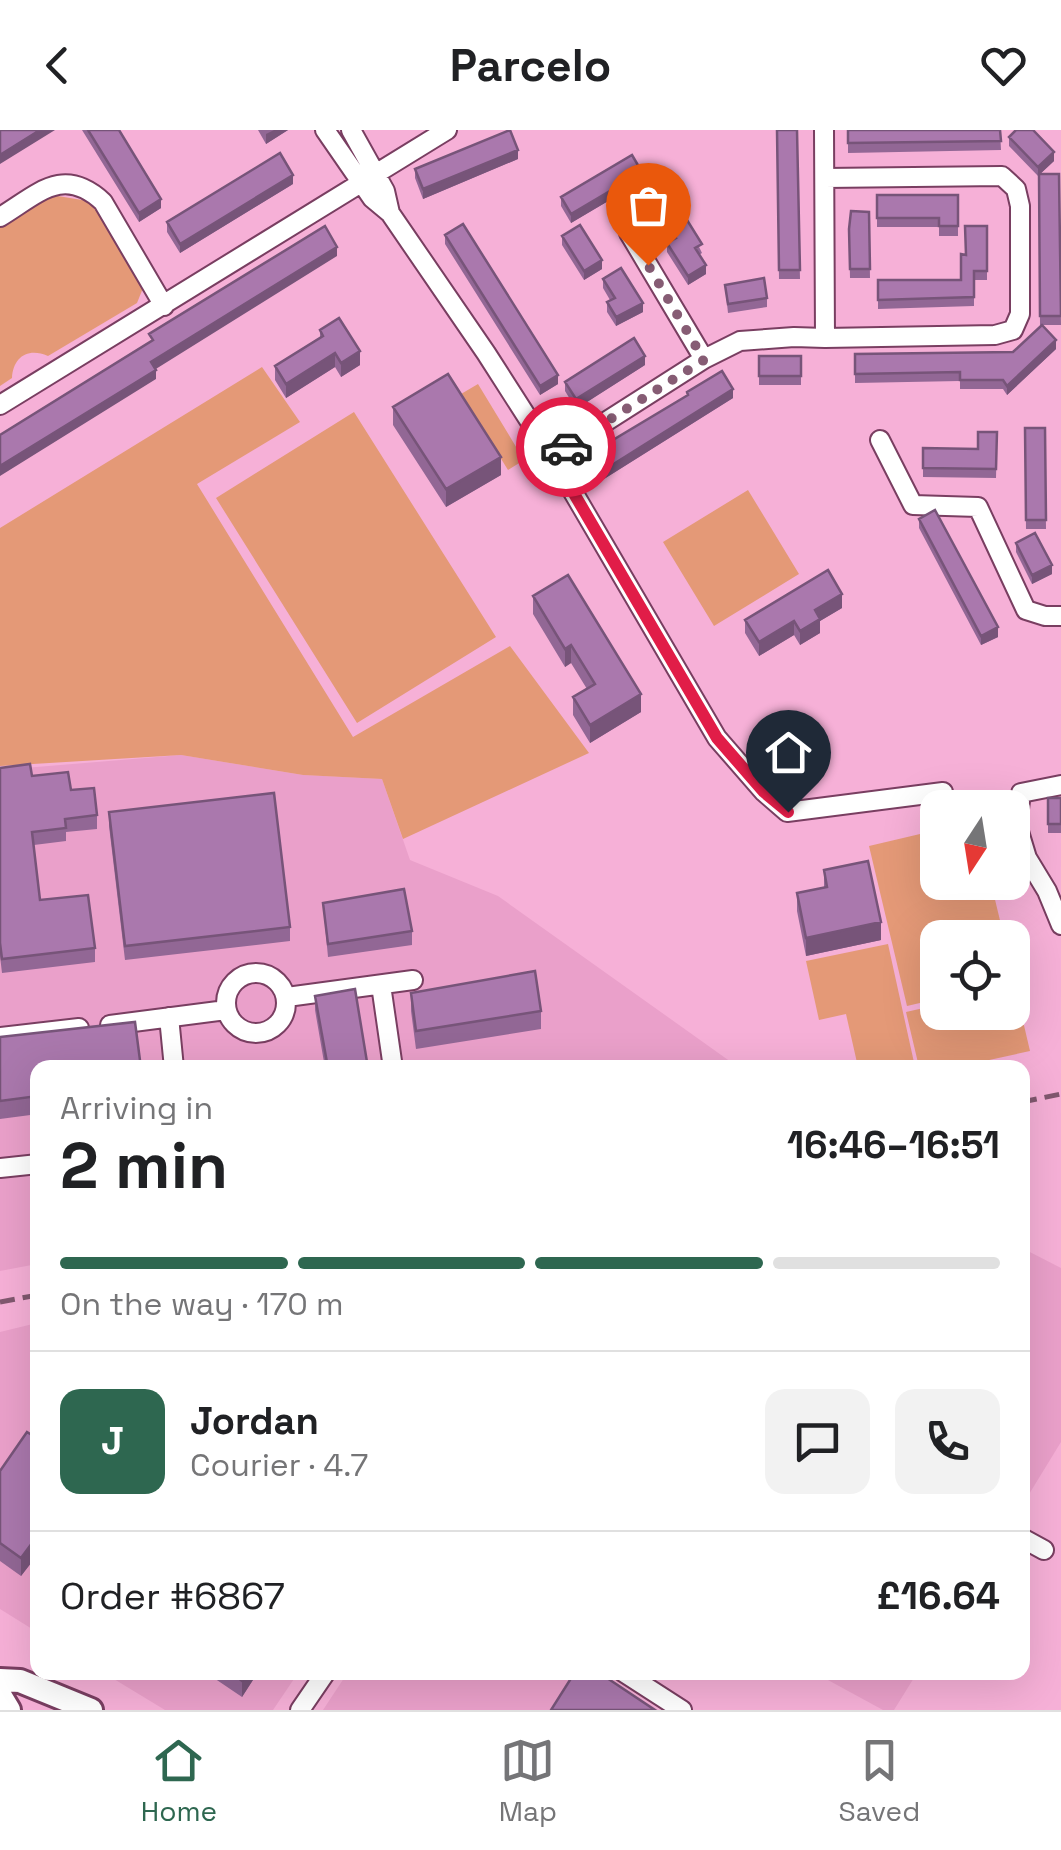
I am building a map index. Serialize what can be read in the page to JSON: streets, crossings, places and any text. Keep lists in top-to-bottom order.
{
  "north": "bottom",
  "page": {
    "header": "Parcelo",
    "heading": ["2 min", "Arriving in", "16:46–16:51"],
    "panel": [
      "Jordan",
      "Courier · 4.7",
      "Order #6867",
      "£16.64"
    ],
    "bar": "On the way · 170 m",
    "round": "J",
    "tabs": ["Home", "Map", "Saved"]
  }
}
